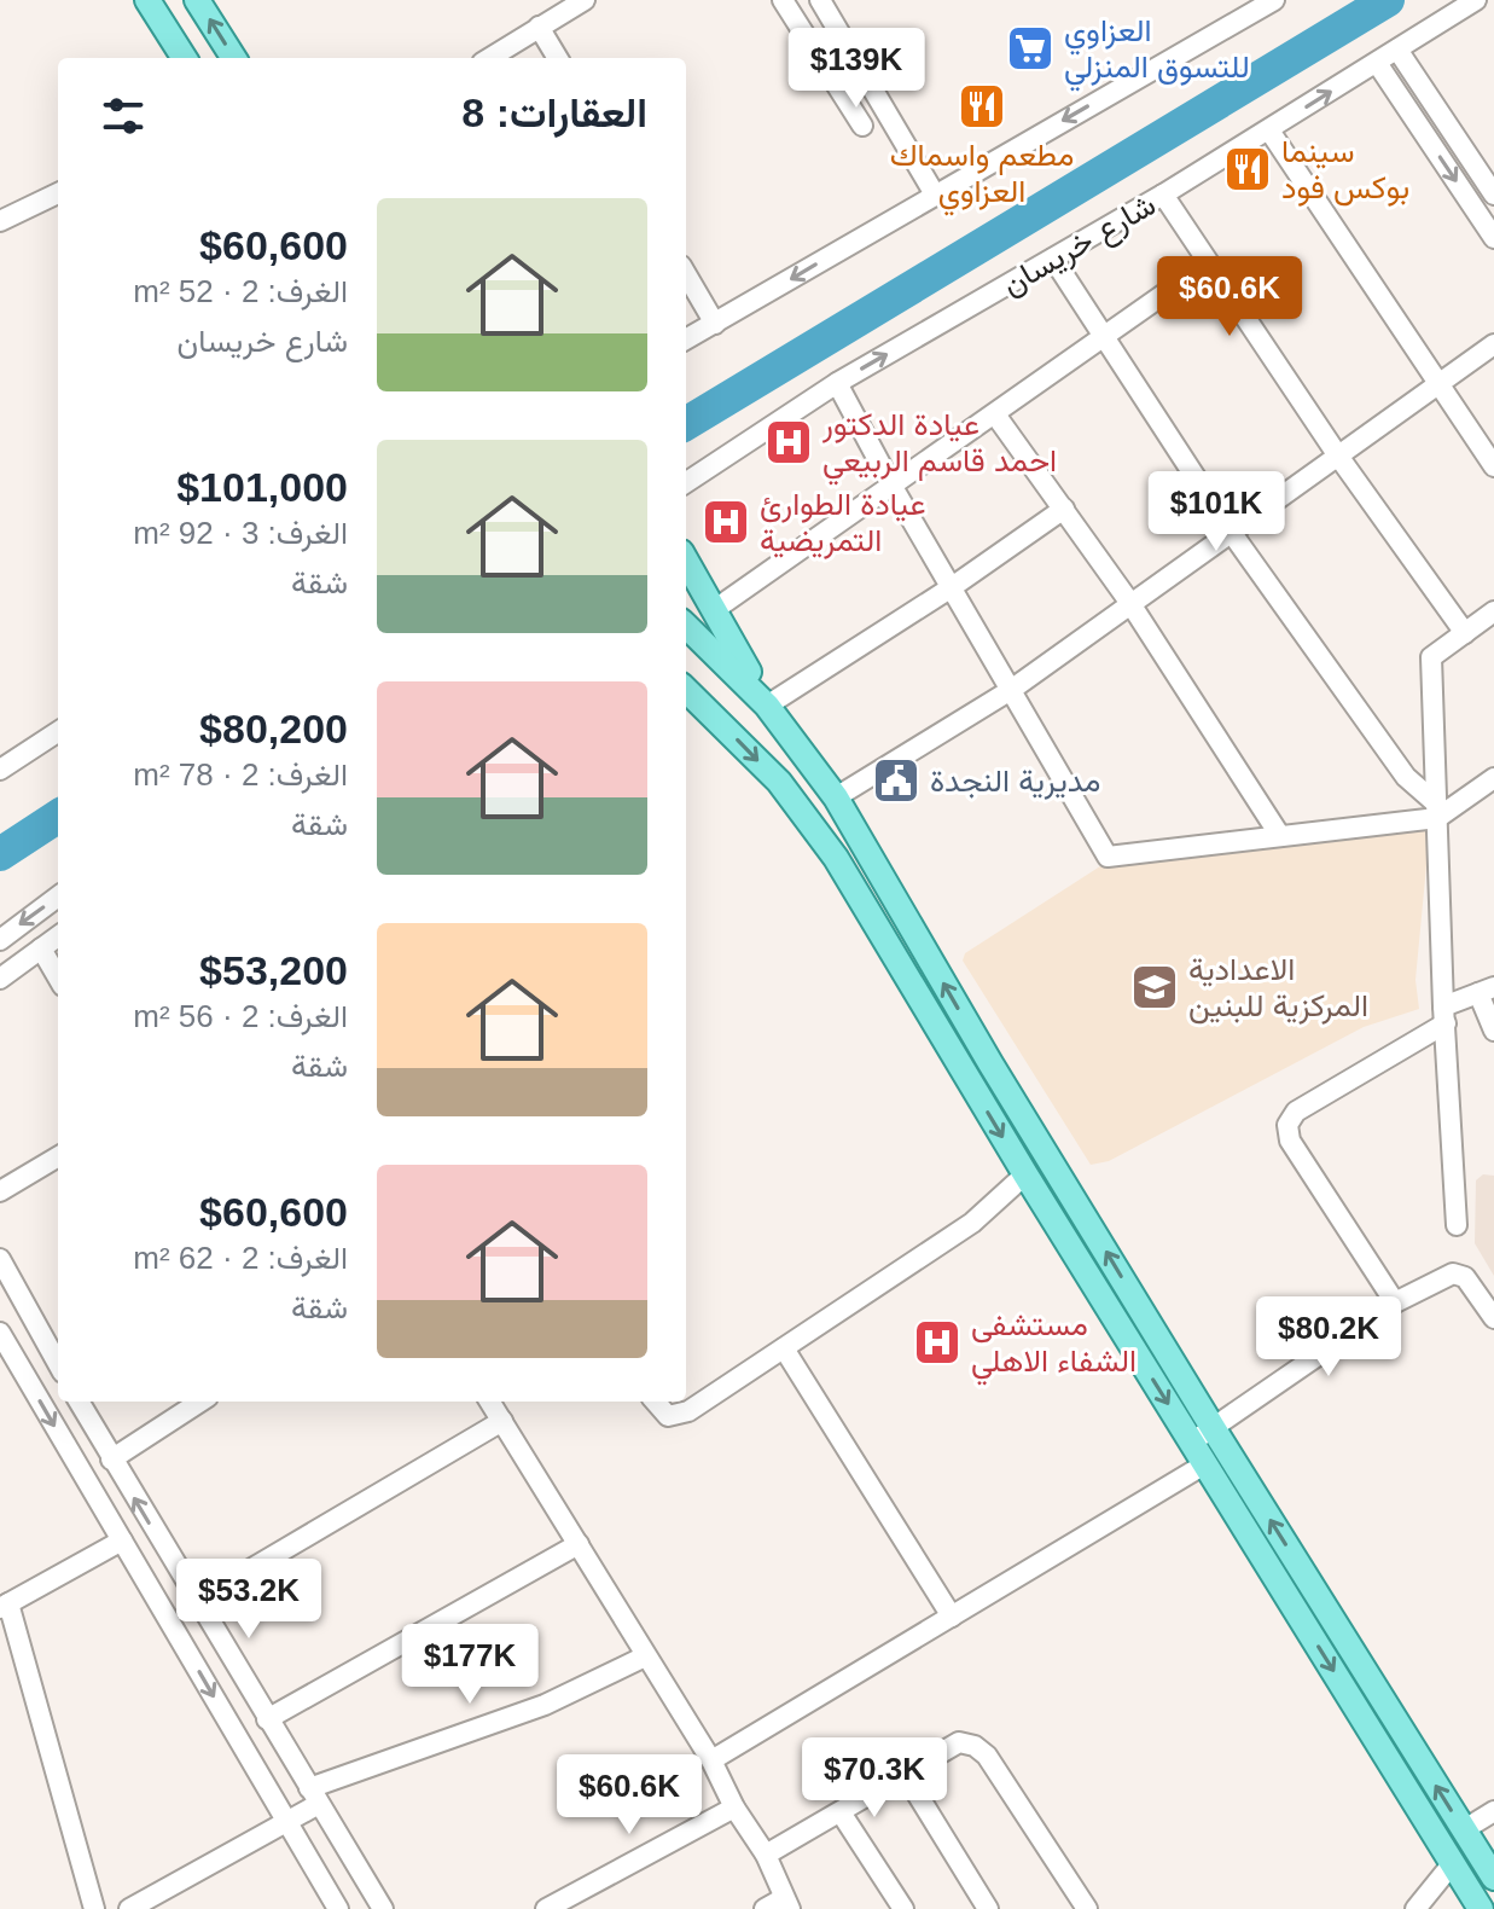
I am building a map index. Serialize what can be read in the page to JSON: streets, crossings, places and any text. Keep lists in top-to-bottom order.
{
  "streets": {
    "street": ["شارع خريسان"]
  },
  "places": {
    "supermarket": ["العزاوي للتسوق المنزلي"],
    "restaurant": ["مطعم واسماك العزاوي", "سينما بوكس فود"],
    "hospital": ["عيادة الدكتور احمد قاسم الربيعي", "عيادة الطوارئ التمريضية", "مستشفى الشفاء الاهلي"],
    "public building": ["مديرية النجدة"],
    "school or university": ["الاعدادية المركزية للبنين"]
  },
  "page": {
    "price": [
      "$139K",
      "$60.6K",
      "$101K",
      "$80.2K",
      "$53.2K",
      "$177K",
      "$70.3K",
      "$60.6K"
    ],
    "heading": "العقارات: 8",
    "list": [
      {
        "name": "$60,600",
        "note": "الغرف: 2 · 52 m² · شارع خريسان"
      },
      {
        "name": "$101,000",
        "note": "الغرف: 3 · 92 m² · شقة"
      },
      {
        "name": "$80,200",
        "note": "الغرف: 2 · 78 m² · شقة"
      },
      {
        "name": "$53,200",
        "note": "الغرف: 2 · 56 m² · شقة"
      },
      {
        "name": "$60,600",
        "note": "الغرف: 2 · 62 m² · شقة"
      }
    ]
  }
}
